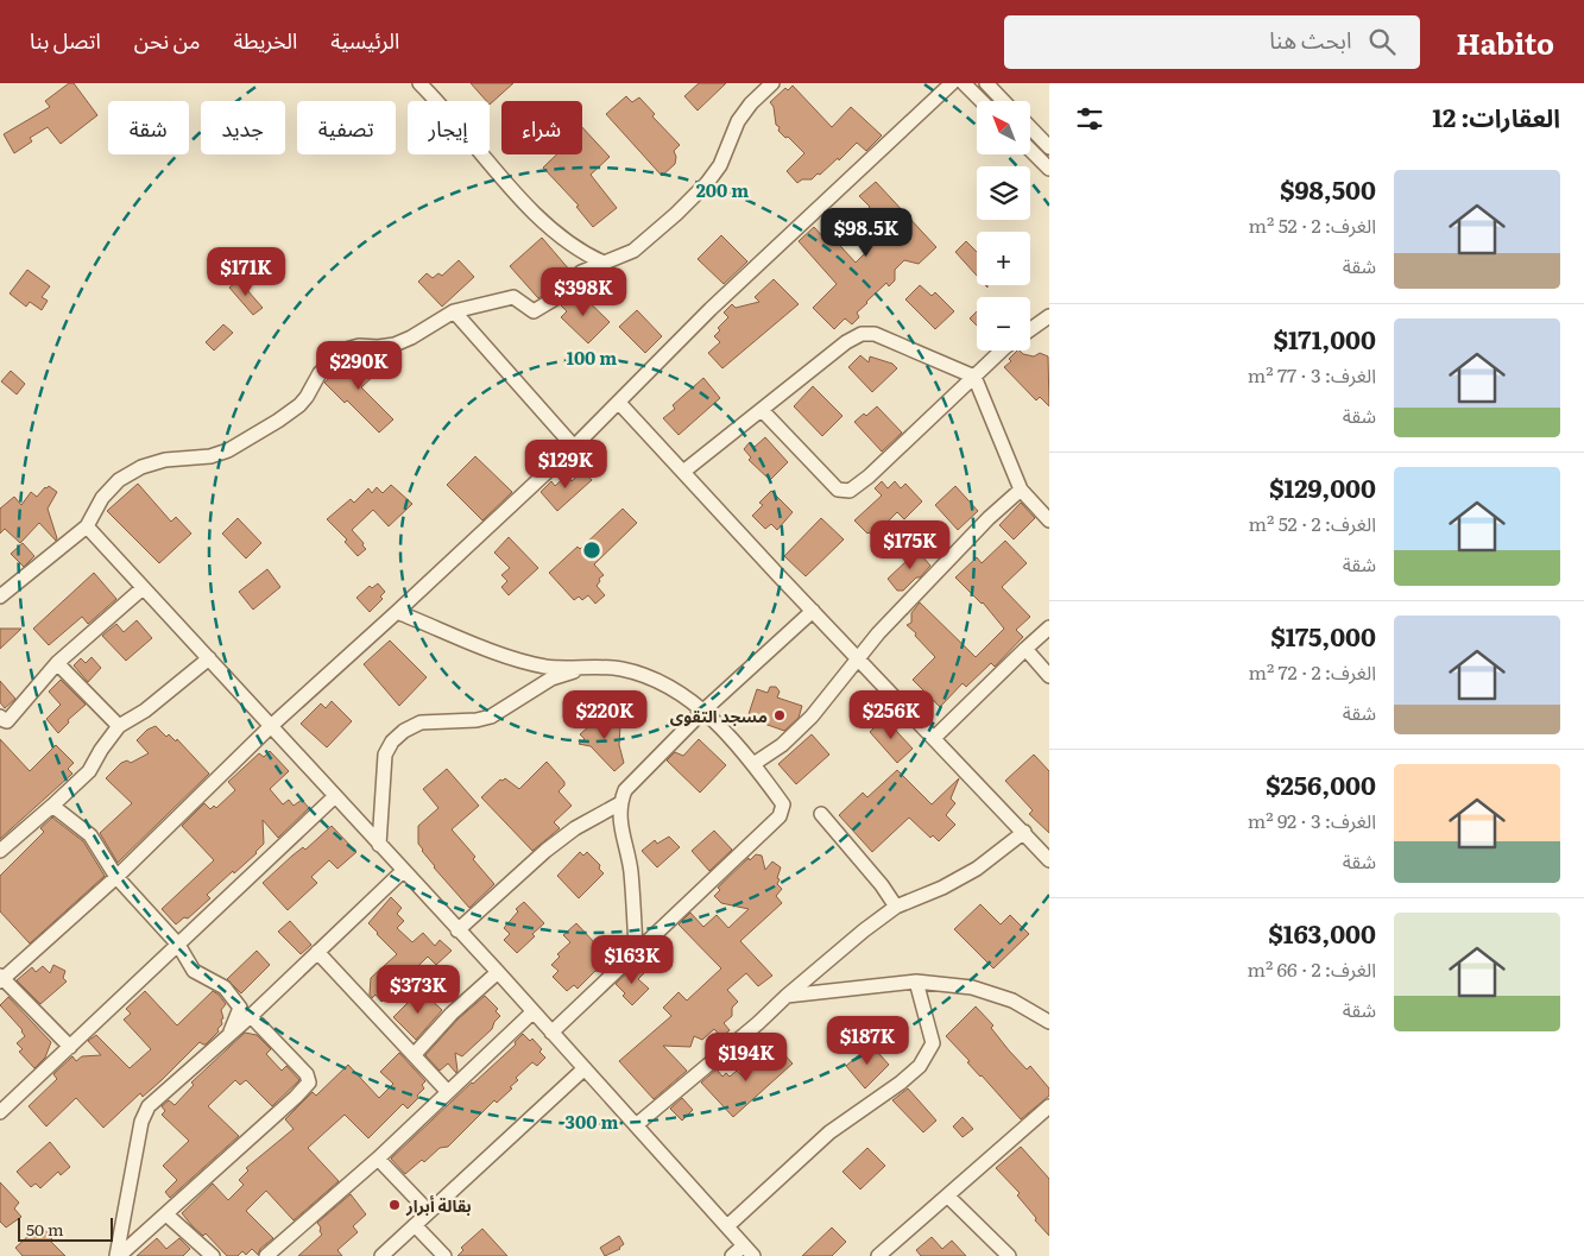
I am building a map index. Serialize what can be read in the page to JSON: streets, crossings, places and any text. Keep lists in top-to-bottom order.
{
  "places": ["مسجد التقوى", "بقالة أبرار"],
  "scale_bar": "50 m",
  "north": "top left",
  "page": {
    "header": "Habito",
    "search": "ابحث هنا",
    "nav": [
      "الرئيسية",
      "الخريطة",
      "من نحن",
      "اتصل بنا"
    ],
    "heading": "العقارات: 12",
    "map_buttons": ["+", "−"],
    "chip": [
      "شراء",
      "إيجار",
      "تصفية",
      "جديد",
      "شقة"
    ],
    "list": [
      {
        "name": "$98,500",
        "note": "الغرف: 2 · 52 m² · شقة"
      },
      {
        "name": "$171,000",
        "note": "الغرف: 3 · 77 m² · شقة"
      },
      {
        "name": "$129,000",
        "note": "الغرف: 2 · 52 m² · شقة"
      },
      {
        "name": "$175,000",
        "note": "الغرف: 2 · 72 m² · شقة"
      },
      {
        "name": "$256,000",
        "note": "الغرف: 3 · 92 m² · شقة"
      },
      {
        "name": "$163,000",
        "note": "الغرف: 2 · 66 m² · شقة"
      }
    ],
    "price": [
      "$98.5K",
      "$171K",
      "$398K",
      "$290K",
      "$129K",
      "$175K",
      "$220K",
      "$256K",
      "$163K",
      "$373K",
      "$187K",
      "$194K"
    ],
    "scale": "50 m"
  },
  "rings": ["200 m", "100 m", "300 m"]
}
